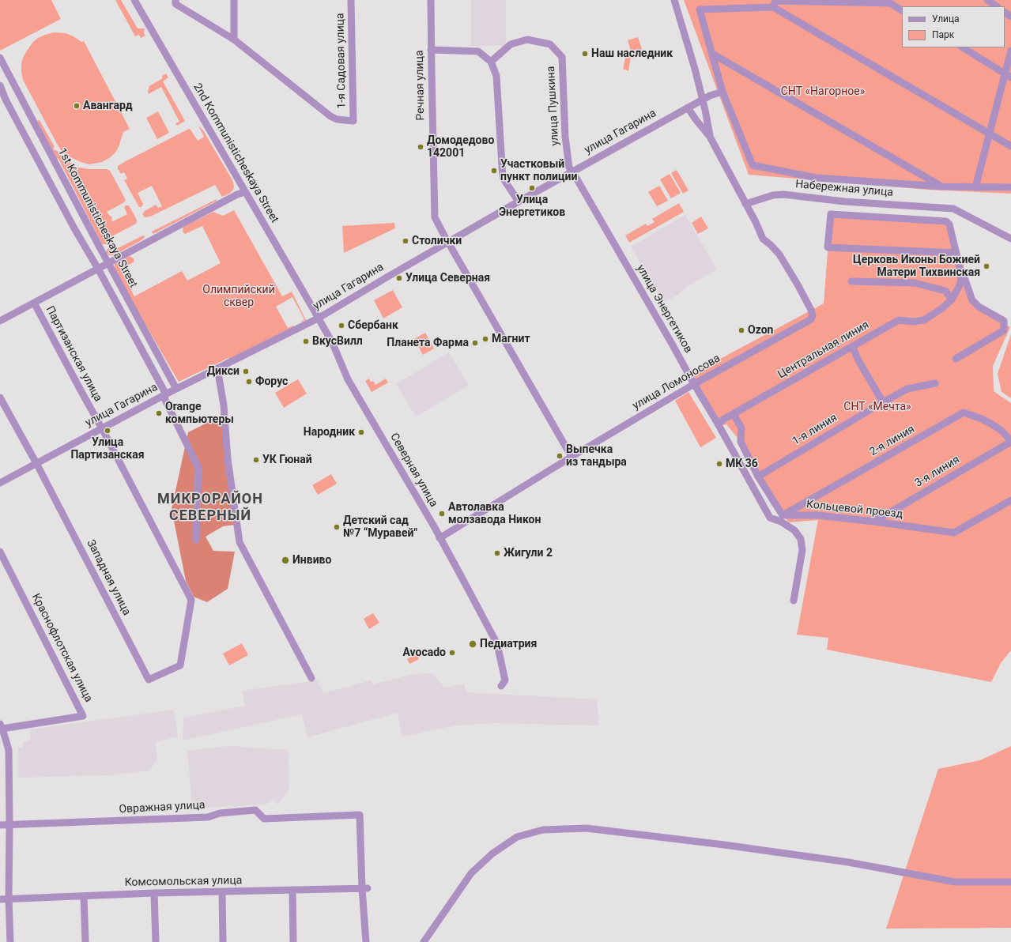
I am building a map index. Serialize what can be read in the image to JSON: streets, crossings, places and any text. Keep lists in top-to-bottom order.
{
  "streets": {
    "street": [
      "1-я Садовая улица",
      "Речная улица",
      "улица Пушкина",
      "улица Гагарина",
      "2nd Kommunisticheskaya Street",
      "Набережная улица",
      "1st Kommunisticheskaya Street",
      "улица Энергетиков",
      "Центральная линия",
      "Партизанская улица",
      "улица Ломоносова",
      "1-я линия",
      "2-я линия",
      "Северная улица",
      "3-я линия",
      "Кольцевой проезд",
      "Западная улица",
      "Краснофлотская улица",
      "Овражная улица",
      "Комсомольская улица"
    ]
  },
  "crossings": [
    ["Речная улица", "улица Гагарина"],
    ["Речная улица", "улица Ломоносова"],
    ["улица Пушкина", "улица Гагарина"],
    ["улица Пушкина", "улица Энергетиков"],
    ["улица Гагарина", "2nd Kommunisticheskaya Street"],
    ["улица Гагарина", "1st Kommunisticheskaya Street"],
    ["улица Гагарина", "улица Энергетиков"],
    ["улица Гагарина", "Партизанская улица"],
    ["улица Гагарина", "Северная улица"],
    ["улица Гагарина", "Западная улица"],
    ["2nd Kommunisticheskaya Street", "Северная улица"],
    ["Набережная улица", "улица Ломоносова"],
    ["улица Энергетиков", "Центральная линия"],
    ["улица Энергетиков", "улица Ломоносова"],
    ["Партизанская улица", "Западная улица"],
    ["улица Ломоносова", "Северная улица"],
    ["2-я линия", "3-я линия"],
    ["2-я линия", "Кольцевой проезд"],
    ["3-я линия", "Кольцевой проезд"],
    ["Овражная улица", "Комсомольская улица"]
  ],
  "districts": ["МИКРОРАЙОН СЕВЕРНЫЙ"],
  "parks": ["СНТ «Нагорное»", "Олимпийский сквер", "СНТ «Мечта»"],
  "places": [
    "Наш наследник",
    "Авангард",
    "Домодедово 142001",
    "Участковый пункт полиции",
    "Улица Энергетиков",
    "Столички",
    "Церковь Иконы Божией Матери Тихвинская",
    "Улица Северная",
    "Сбербанк",
    "Ozon",
    "Магнит",
    "ВкусВилл",
    "Планета Фарма",
    "Дикси",
    "Форус",
    "Orange компьютеры",
    "Улица Партизанская",
    "Народник",
    "Выпечка из тандыра",
    "УК Гюнай",
    "МК 36",
    "Автолавка молзавода Никон",
    "Детский сад №7 “Муравей\"",
    "Жигули 2",
    "Инвиво",
    "Педиатрия",
    "Avocado"
  ],
  "legend": ["Улица", "Парк"]
}
